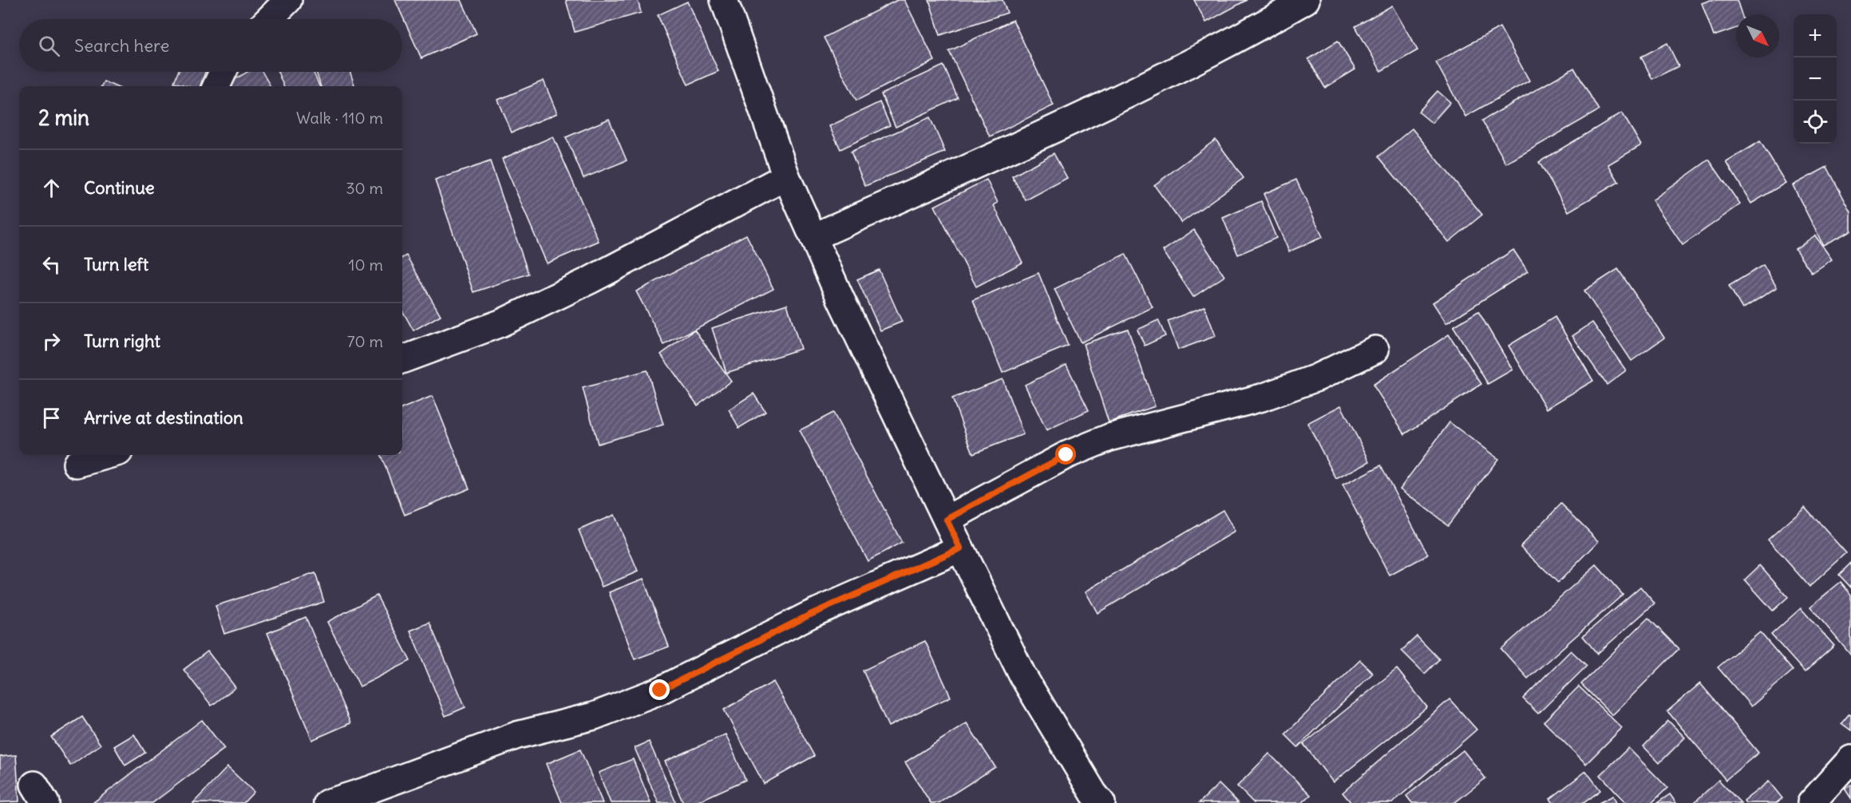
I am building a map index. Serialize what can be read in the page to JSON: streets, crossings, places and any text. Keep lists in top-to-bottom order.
{
  "north": "bottom right",
  "page": {
    "map_buttons": ["+", "−"],
    "search": "Search here",
    "heading": ["2 min", "Walk · 110 m"],
    "list": [
      ["Continue", "30 m"],
      ["Turn left", "10 m"],
      ["Turn right", "70 m"],
      "Arrive at destination"
    ]
  }
}
